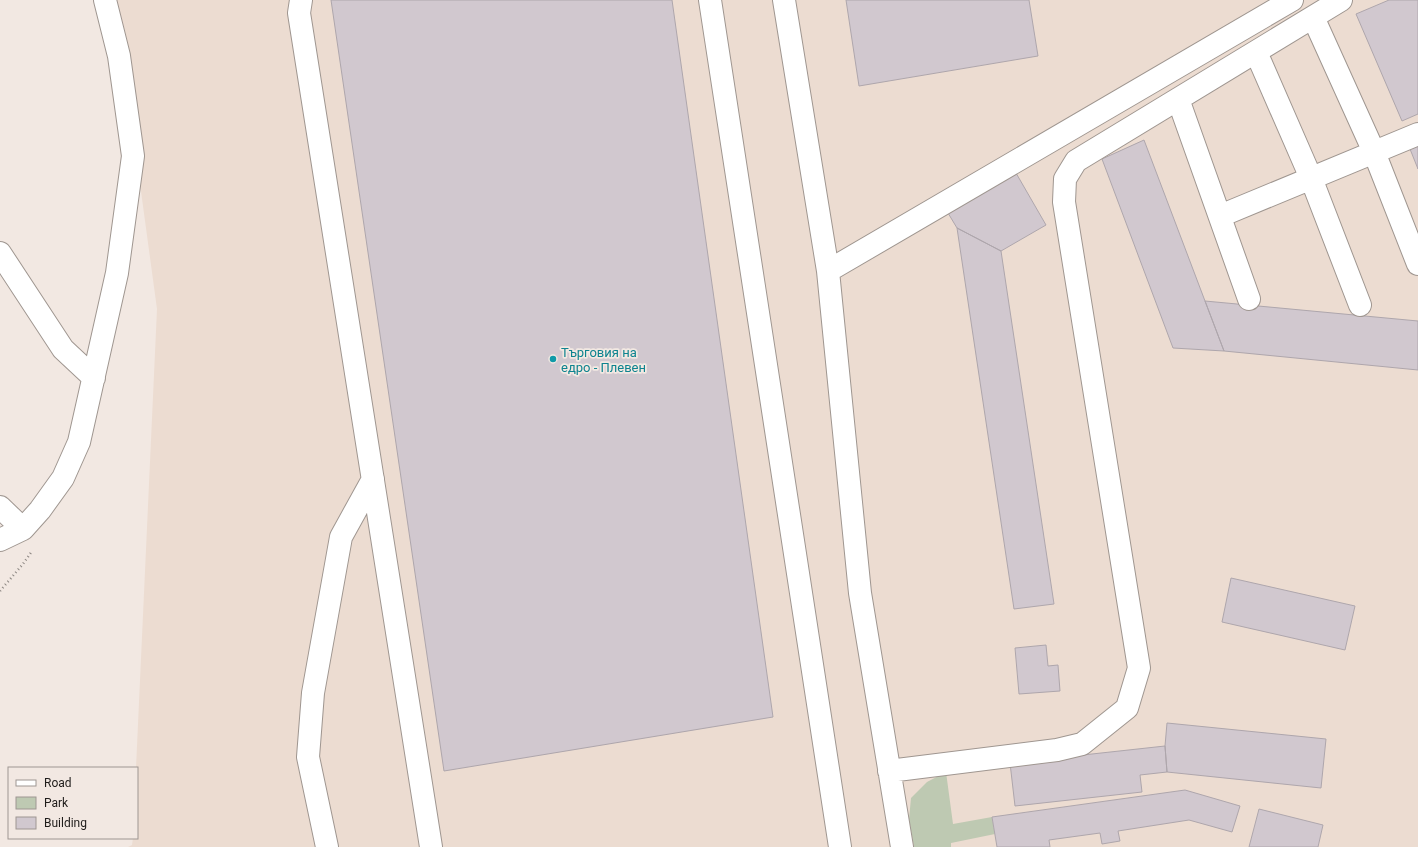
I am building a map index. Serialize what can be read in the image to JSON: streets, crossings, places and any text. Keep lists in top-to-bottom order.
{
  "places": ["Търговия на едро - Плевен"],
  "legend": ["Road", "Park", "Building"]
}
